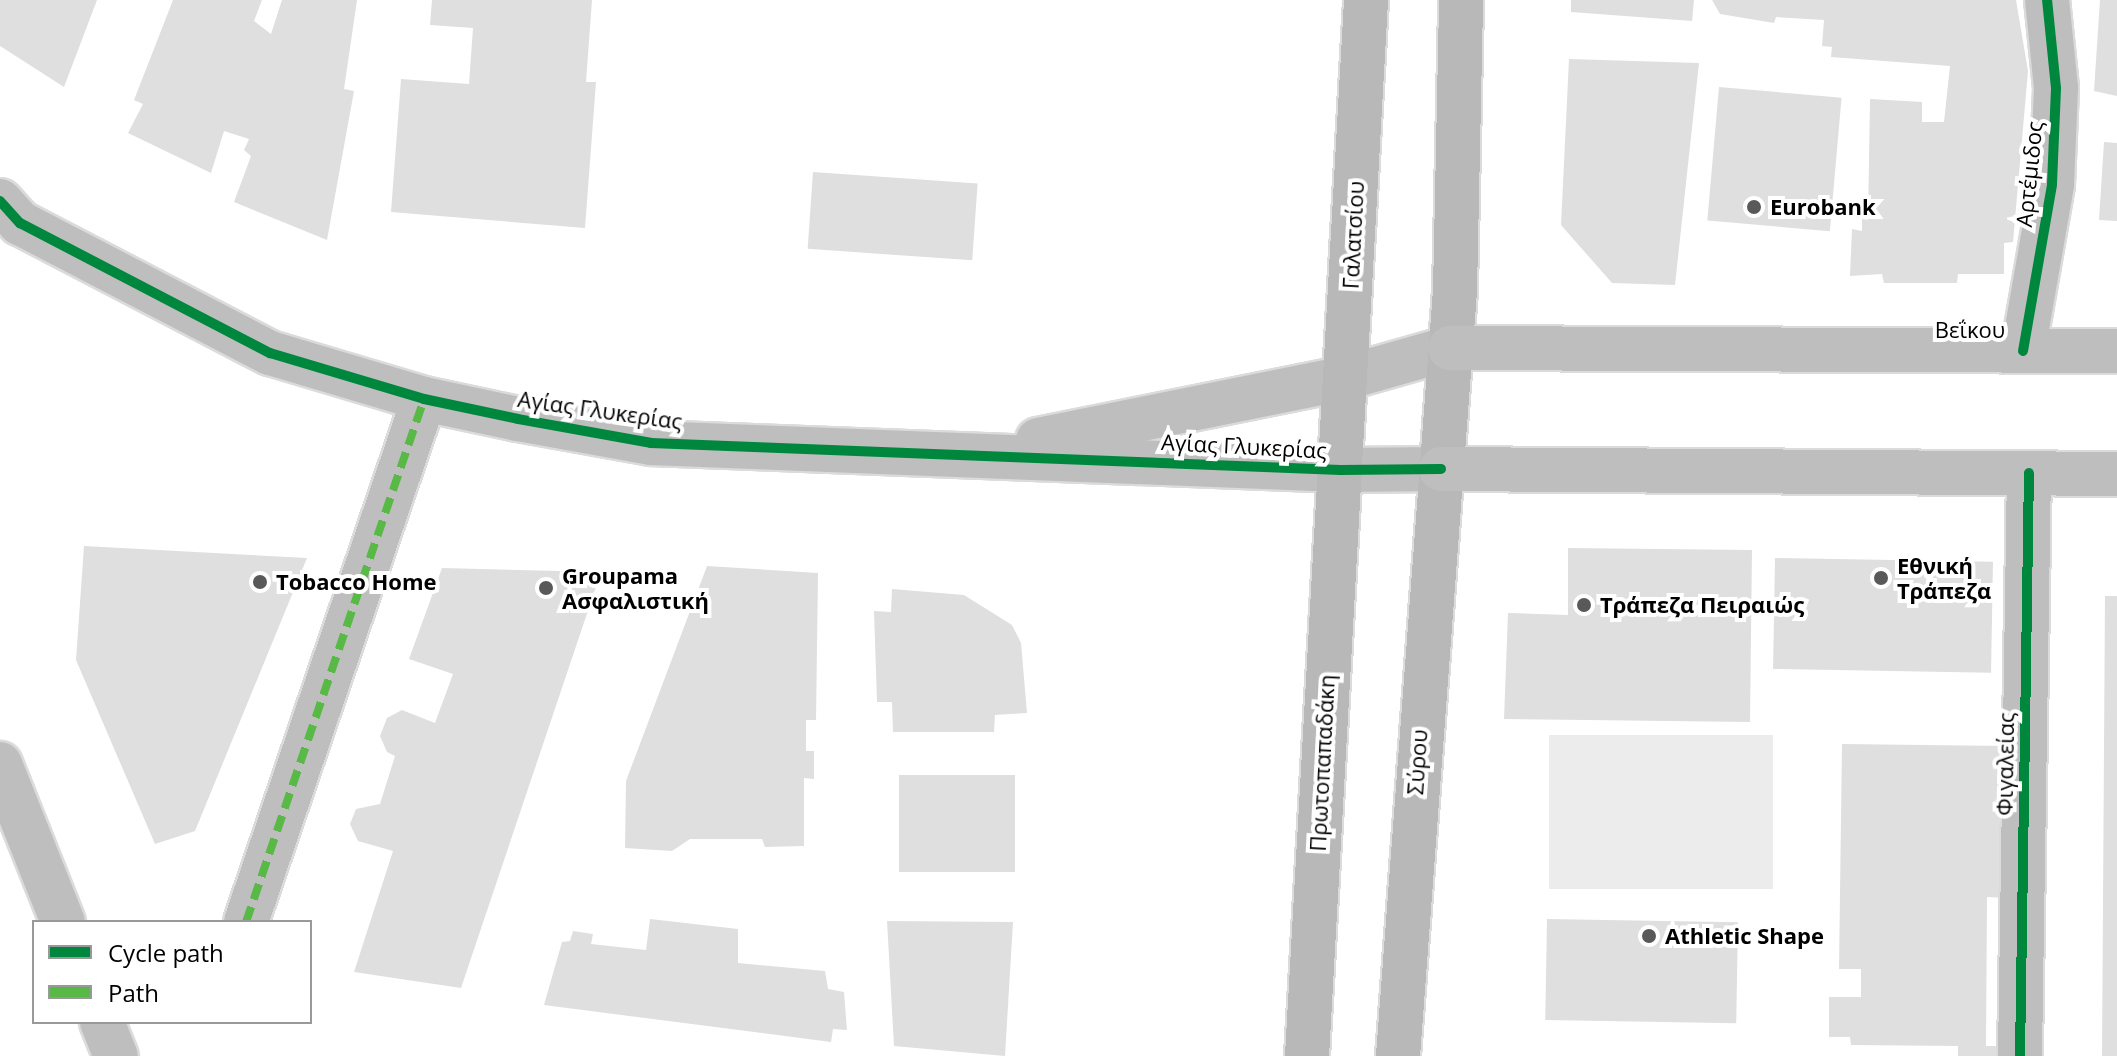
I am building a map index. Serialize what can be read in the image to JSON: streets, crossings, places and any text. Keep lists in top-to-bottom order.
{
  "streets": {
    "main road": ["Γαλατσίου", "Σύρου", "Πρωτοπαπαδάκη"],
    "street": [
      "Αρτέμιδος",
      "Βεΐκου",
      "Αγίας Γλυκερίας",
      "Φιγαλείας"
    ]
  },
  "crossings": [
    ["Αρτέμιδος", "Βεΐκου"],
    ["Γαλατσίου", "Αγίας Γλυκερίας"],
    ["Γαλατσίου", "Πρωτοπαπαδάκη"],
    ["Βεΐκου", "Αγίας Γλυκερίας"],
    ["Αγίας Γλυκερίας", "Πρωτοπαπαδάκη"]
  ],
  "places": [
    "Eurobank",
    "Εθνική Τράπεζα",
    "Tobacco Home",
    "Groupama Ασφαλιστική",
    "Τράπεζα Πειραιώς",
    "Athletic Shape"
  ],
  "legend": ["Cycle path", "Path"]
}
